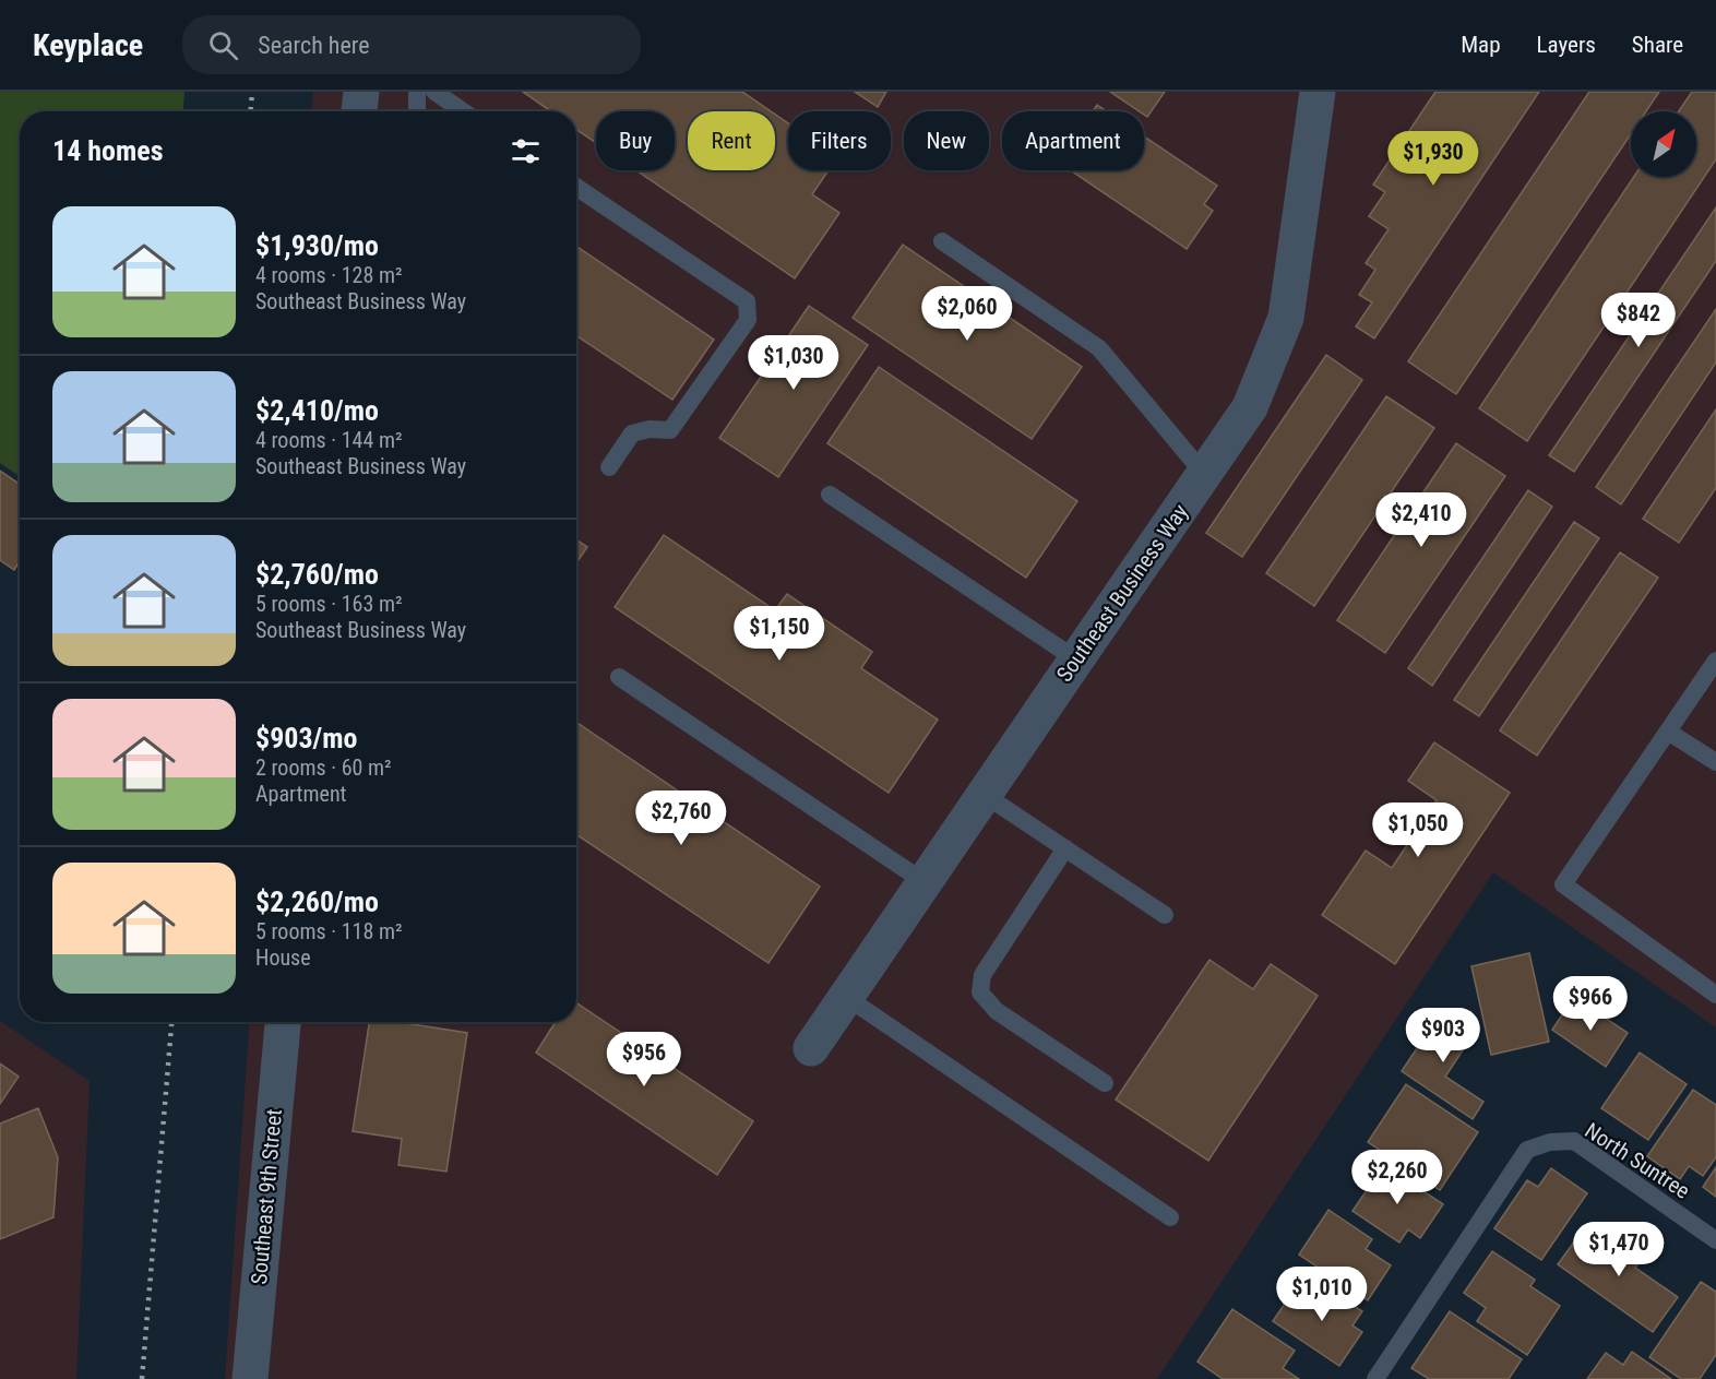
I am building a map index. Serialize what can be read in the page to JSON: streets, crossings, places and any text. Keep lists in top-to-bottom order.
{
  "streets": {
    "street": ["Southeast Business Way", "Southeast 9th Street"],
    "lane": ["North Suntree"]
  },
  "north": "top right",
  "page": {
    "header": "Keyplace",
    "search": "Search here",
    "nav": ["Map", "Layers", "Share"],
    "chip": [
      "Buy",
      "Rent",
      "Filters",
      "New",
      "Apartment"
    ],
    "heading": "14 homes",
    "price": [
      "$1,930",
      "$2,060",
      "$842",
      "$1,030",
      "$2,410",
      "$1,150",
      "$2,760",
      "$1,050",
      "$966",
      "$903",
      "$956",
      "$2,260",
      "$1,470",
      "$1,010"
    ],
    "list": [
      {
        "name": "$1,930/mo",
        "note": "4 rooms · 128 m² · Southeast Business Way"
      },
      {
        "name": "$2,410/mo",
        "note": "4 rooms · 144 m² · Southeast Business Way"
      },
      {
        "name": "$2,760/mo",
        "note": "5 rooms · 163 m² · Southeast Business Way"
      },
      {
        "name": "$903/mo",
        "note": "2 rooms · 60 m² · Apartment"
      },
      {
        "name": "$2,260/mo",
        "note": "5 rooms · 118 m² · House"
      }
    ]
  }
}
